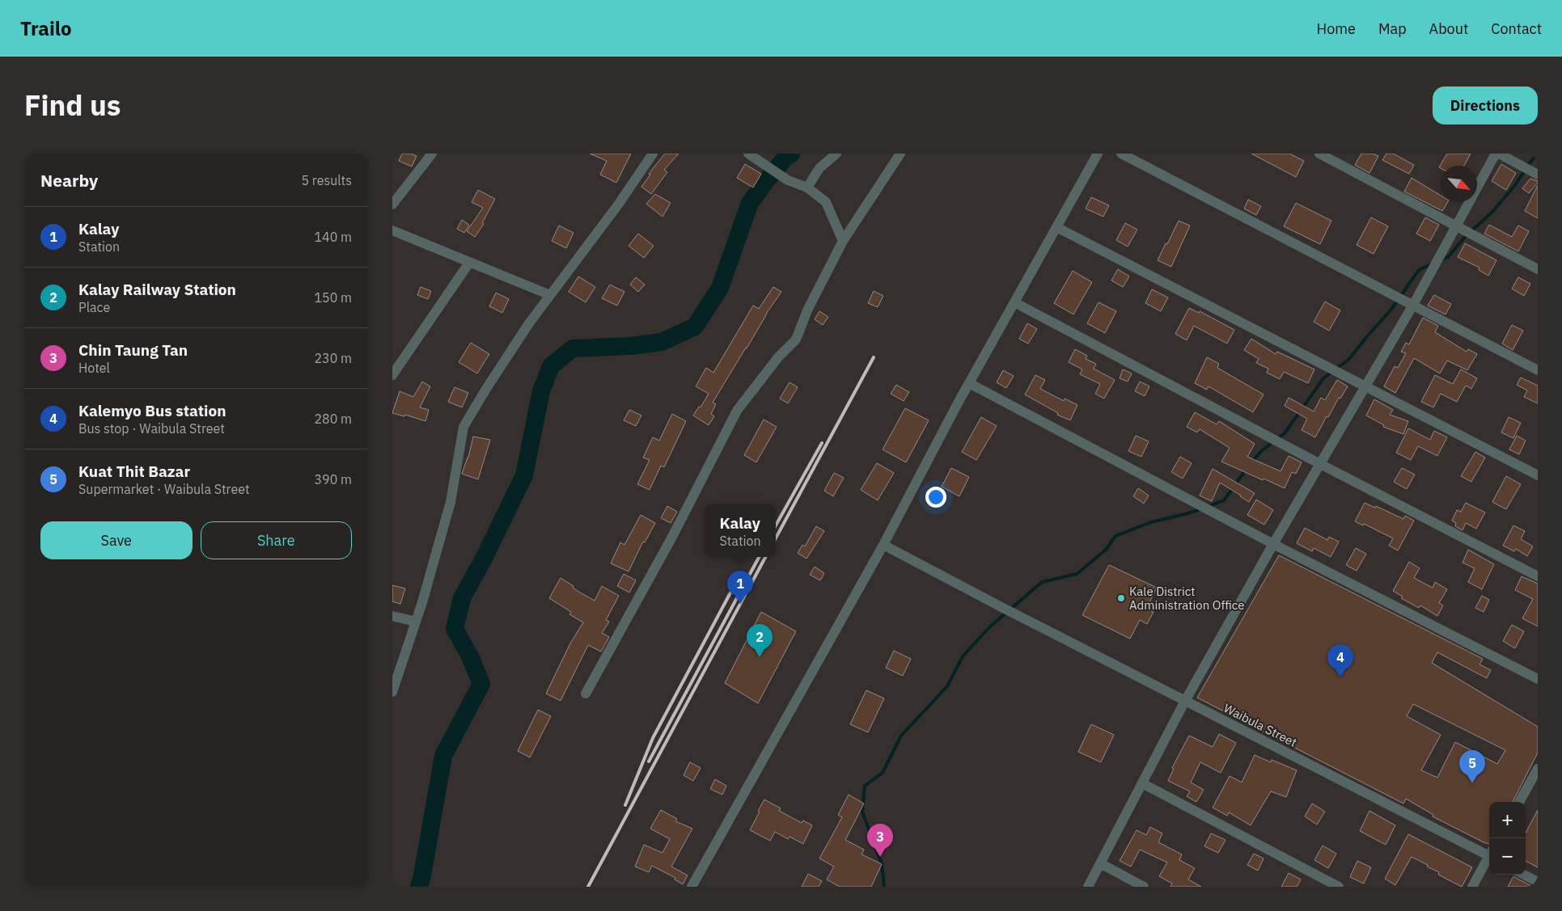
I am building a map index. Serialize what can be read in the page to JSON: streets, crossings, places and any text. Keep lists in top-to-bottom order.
{
  "streets": {
    "street": ["Waibula Street"]
  },
  "places": ["Kale District Administration Office"],
  "north": "bottom right",
  "page": {
    "header": "Trailo",
    "nav": [
      "Home",
      "Map",
      "About",
      "Contact"
    ],
    "title": "Find us",
    "buttons": [
      "Directions",
      ["Save", "Share"]
    ],
    "heading": ["Nearby", "5 results"],
    "list": [
      {
        "mark": "1",
        "name": "Kalay",
        "note": "Station",
        "value": "140 m"
      },
      {
        "mark": "2",
        "name": "Kalay Railway Station",
        "note": "Place",
        "value": "150 m"
      },
      {
        "mark": "3",
        "name": "Chin Taung Tan",
        "note": "Hotel",
        "value": "230 m"
      },
      {
        "mark": "4",
        "name": "Kalemyo Bus station",
        "note": "Bus stop · Waibula Street",
        "value": "280 m"
      },
      {
        "mark": "5",
        "name": "Kuat Thit Bazar",
        "note": "Supermarket · Waibula Street",
        "value": "390 m"
      }
    ],
    "popup": ["Kalay", "Station"],
    "pins": [
      "1",
      "2",
      "4",
      "5",
      "3"
    ],
    "map_buttons": ["+", "−"]
  }
}
